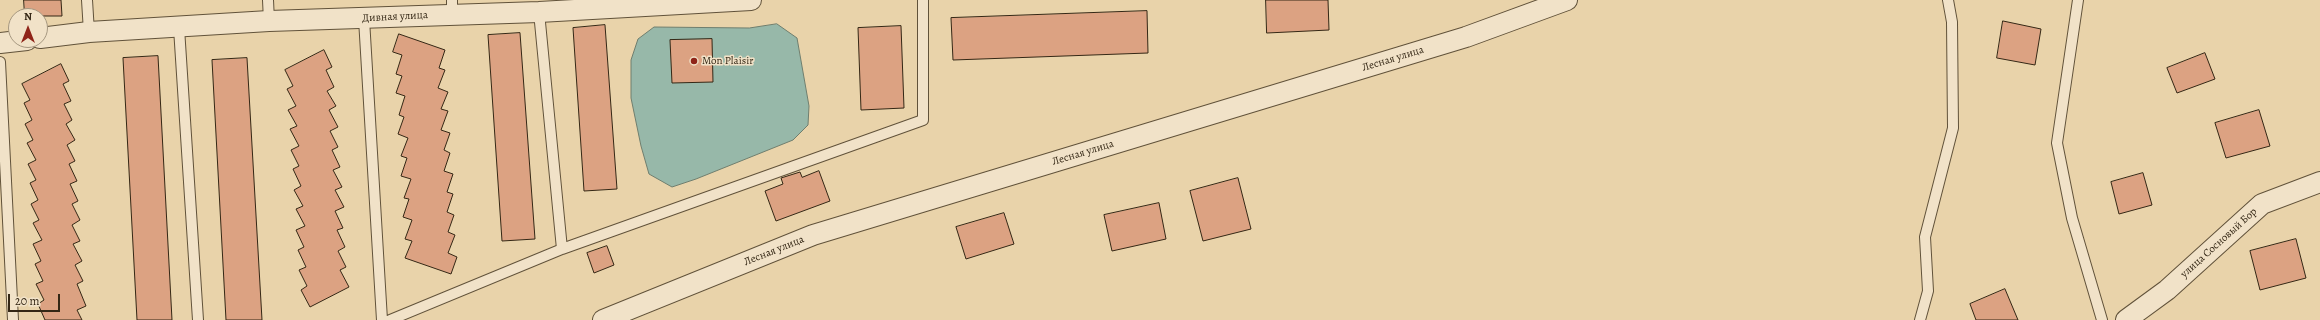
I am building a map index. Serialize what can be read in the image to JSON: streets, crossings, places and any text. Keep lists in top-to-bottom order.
{
  "streets": {
    "street": ["Дивная улица", "Лесная улица", "улица Сосновый Бор"]
  },
  "places": ["Mon Plaisir"],
  "scale_bar": "20 m",
  "north": "top"
}
